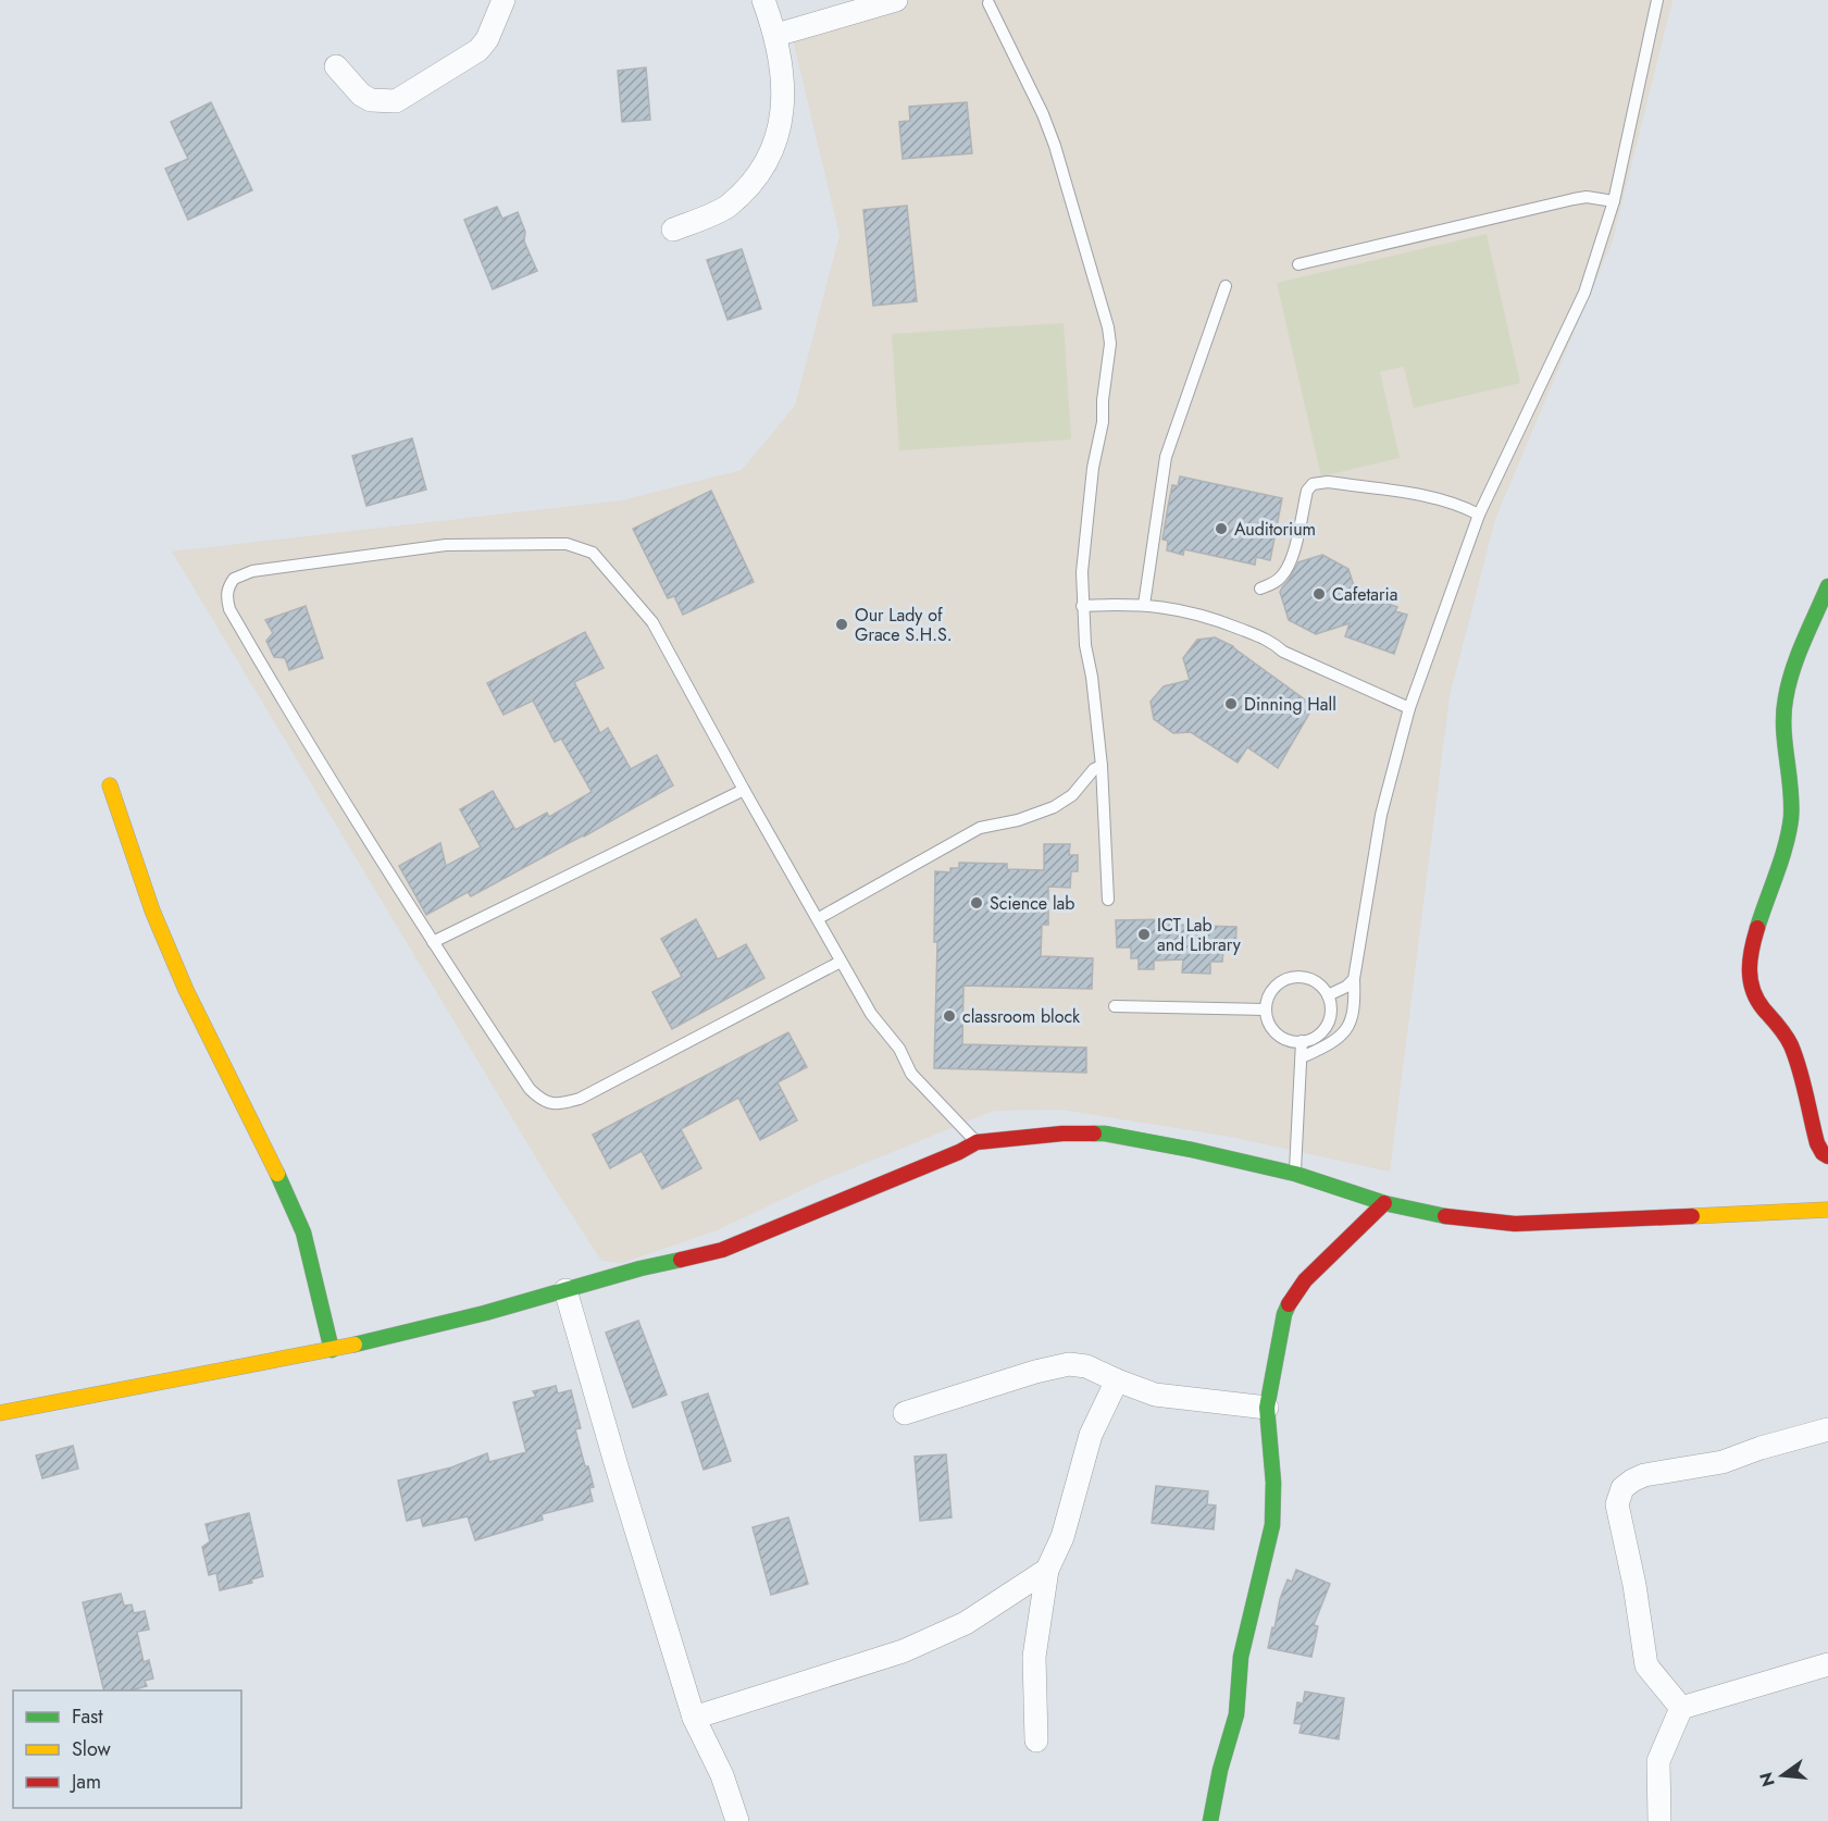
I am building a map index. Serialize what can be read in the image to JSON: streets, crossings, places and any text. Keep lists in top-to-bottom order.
{
  "places": [
    "Auditorium",
    "Cafetaria",
    "Our Lady of Grace S.H.S.",
    "Dinning Hall",
    "Science lab",
    "ICT Lab and Library",
    "classroom block"
  ],
  "legend": ["Fast", "Slow", "Jam"],
  "north": "left"
}
